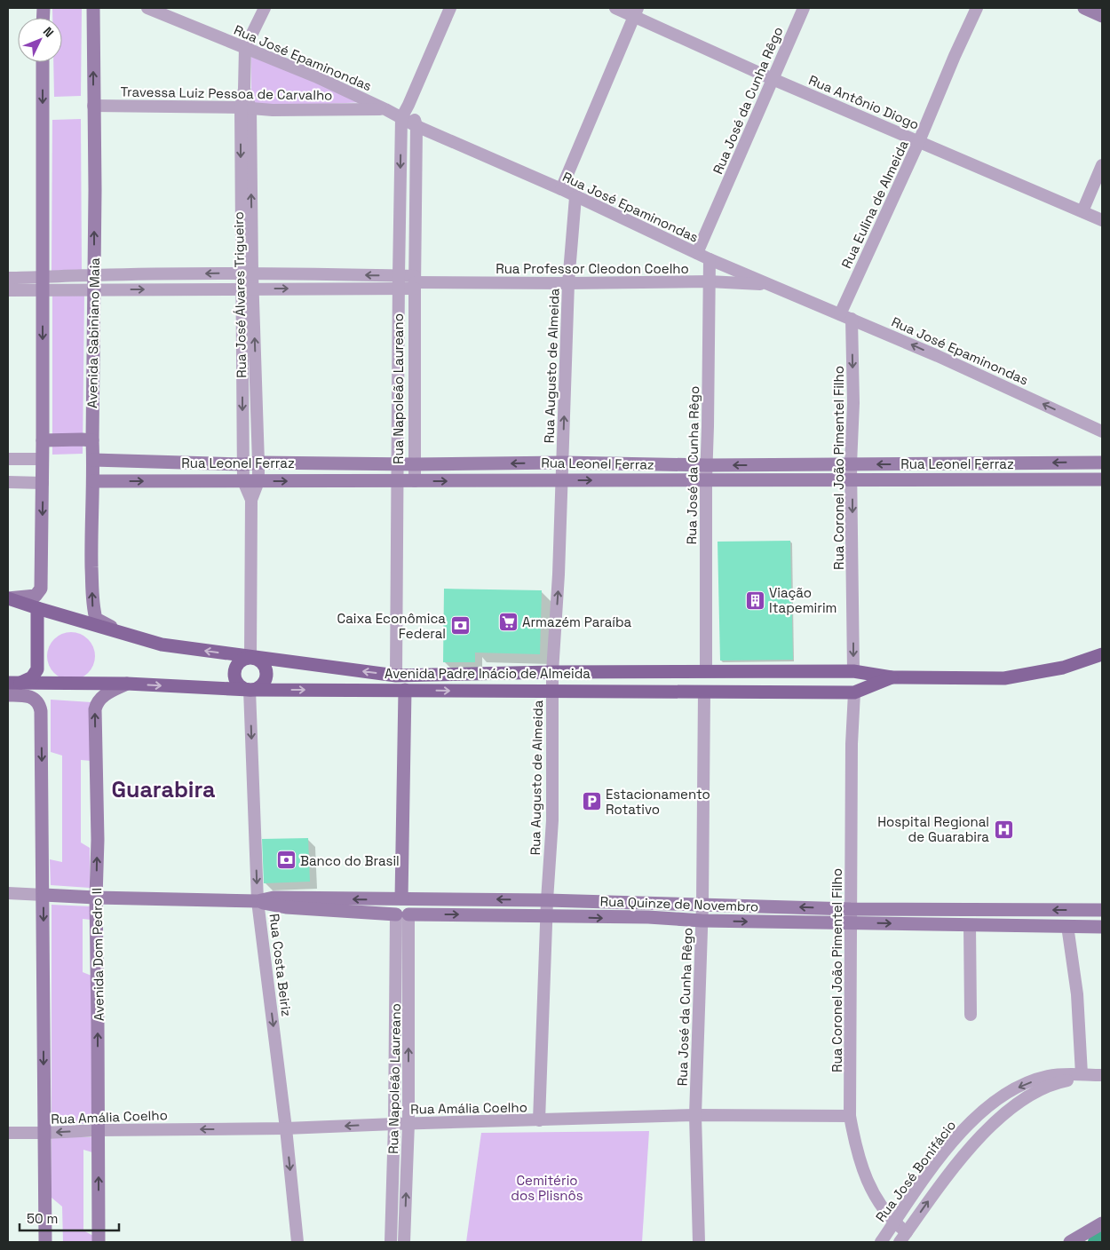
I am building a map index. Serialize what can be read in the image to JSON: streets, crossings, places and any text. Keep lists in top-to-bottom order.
{
  "streets": {
    "main road": ["Avenida Padre Inácio de Almeida"],
    "street": [
      "Rua José Epaminondas",
      "Travessa Luiz Pessoa de Carvalho",
      "Rua José da Cunha Rêgo",
      "Rua Antônio Diogo",
      "Rua Eulina de Almeida",
      "Rua Professor Cleodon Coelho",
      "Rua José Álvares Trigueiro",
      "Avenida Sabiniano Maia",
      "Rua Augusto de Almeida",
      "Rua Napoleão Laureano",
      "Rua Leonel Ferraz",
      "Rua Coronel João Pimentel Filho",
      "Rua Quinze de Novembro",
      "Avenida Dom Pedro II",
      "Rua Costa Beiriz",
      "Rua Amália Coelho",
      "Rua José Bonifácio"
    ]
  },
  "crossings": [
    ["Rua José Epaminondas", "Travessa Luiz Pessoa de Carvalho"],
    ["Rua José Epaminondas", "Rua José da Cunha Rêgo"],
    ["Rua José Epaminondas", "Rua Eulina de Almeida"],
    ["Rua José Epaminondas", "Rua Professor Cleodon Coelho"],
    ["Rua José Epaminondas", "Rua José Álvares Trigueiro"],
    ["Rua José Epaminondas", "Rua Augusto de Almeida"],
    ["Rua José Epaminondas", "Rua Napoleão Laureano"],
    ["Rua José Epaminondas", "Rua Coronel João Pimentel Filho"],
    ["Travessa Luiz Pessoa de Carvalho", "Rua José Álvares Trigueiro"],
    ["Travessa Luiz Pessoa de Carvalho", "Avenida Sabiniano Maia"],
    ["Rua José da Cunha Rêgo", "Rua Antônio Diogo"],
    ["Rua José da Cunha Rêgo", "Rua Professor Cleodon Coelho"],
    ["Rua José da Cunha Rêgo", "Rua Leonel Ferraz"],
    ["Rua José da Cunha Rêgo", "Avenida Padre Inácio de Almeida"],
    ["Rua José da Cunha Rêgo", "Rua Quinze de Novembro"],
    ["Rua José da Cunha Rêgo", "Rua Amália Coelho"],
    ["Rua Antônio Diogo", "Rua Eulina de Almeida"],
    ["Rua Eulina de Almeida", "Rua Coronel João Pimentel Filho"],
    ["Rua Professor Cleodon Coelho", "Rua José Álvares Trigueiro"],
    ["Rua Professor Cleodon Coelho", "Avenida Sabiniano Maia"],
    ["Rua Professor Cleodon Coelho", "Rua Augusto de Almeida"],
    ["Rua Professor Cleodon Coelho", "Rua Napoleão Laureano"],
    ["Rua José Álvares Trigueiro", "Rua Leonel Ferraz"],
    ["Rua José Álvares Trigueiro", "Avenida Padre Inácio de Almeida"],
    ["Rua José Álvares Trigueiro", "Rua Costa Beiriz"],
    ["Avenida Sabiniano Maia", "Rua Leonel Ferraz"],
    ["Avenida Sabiniano Maia", "Avenida Padre Inácio de Almeida"],
    ["Rua Augusto de Almeida", "Rua Leonel Ferraz"],
    ["Rua Augusto de Almeida", "Avenida Padre Inácio de Almeida"],
    ["Rua Augusto de Almeida", "Rua Quinze de Novembro"],
    ["Rua Augusto de Almeida", "Rua Amália Coelho"],
    ["Rua Napoleão Laureano", "Rua Leonel Ferraz"],
    ["Rua Napoleão Laureano", "Avenida Padre Inácio de Almeida"],
    ["Rua Napoleão Laureano", "Rua Quinze de Novembro"],
    ["Rua Napoleão Laureano", "Rua Amália Coelho"],
    ["Rua Leonel Ferraz", "Rua Coronel João Pimentel Filho"],
    ["Rua Coronel João Pimentel Filho", "Avenida Padre Inácio de Almeida"],
    ["Rua Coronel João Pimentel Filho", "Rua Quinze de Novembro"],
    ["Rua Coronel João Pimentel Filho", "Rua Amália Coelho"],
    ["Rua Coronel João Pimentel Filho", "Rua José Bonifácio"],
    ["Avenida Padre Inácio de Almeida", "Avenida Dom Pedro II"],
    ["Avenida Padre Inácio de Almeida", "Rua Costa Beiriz"],
    ["Rua Quinze de Novembro", "Avenida Dom Pedro II"],
    ["Rua Quinze de Novembro", "Rua Costa Beiriz"],
    ["Avenida Dom Pedro II", "Rua Amália Coelho"],
    ["Rua Costa Beiriz", "Rua Amália Coelho"]
  ],
  "one_way": [
    "Rua Augusto de Almeida",
    "Rua Coronel João Pimentel Filho",
    "Rua Costa Beiriz",
    "Rua Amália Coelho"
  ],
  "districts": ["Guarabira"],
  "parks": ["Cemitério dos Plisnôs"],
  "places": {
    "building": ["Viação Itapemirim"],
    "supermarket": ["Armazém Paraíba"],
    "bank": ["Caixa Econômica Federal", "Banco do Brasil"],
    "parking": ["Estacionamento Rotativo"],
    "hospital": ["Hospital Regional de Guarabira"]
  },
  "scale_bar": "50 m",
  "north": "top right"
}
